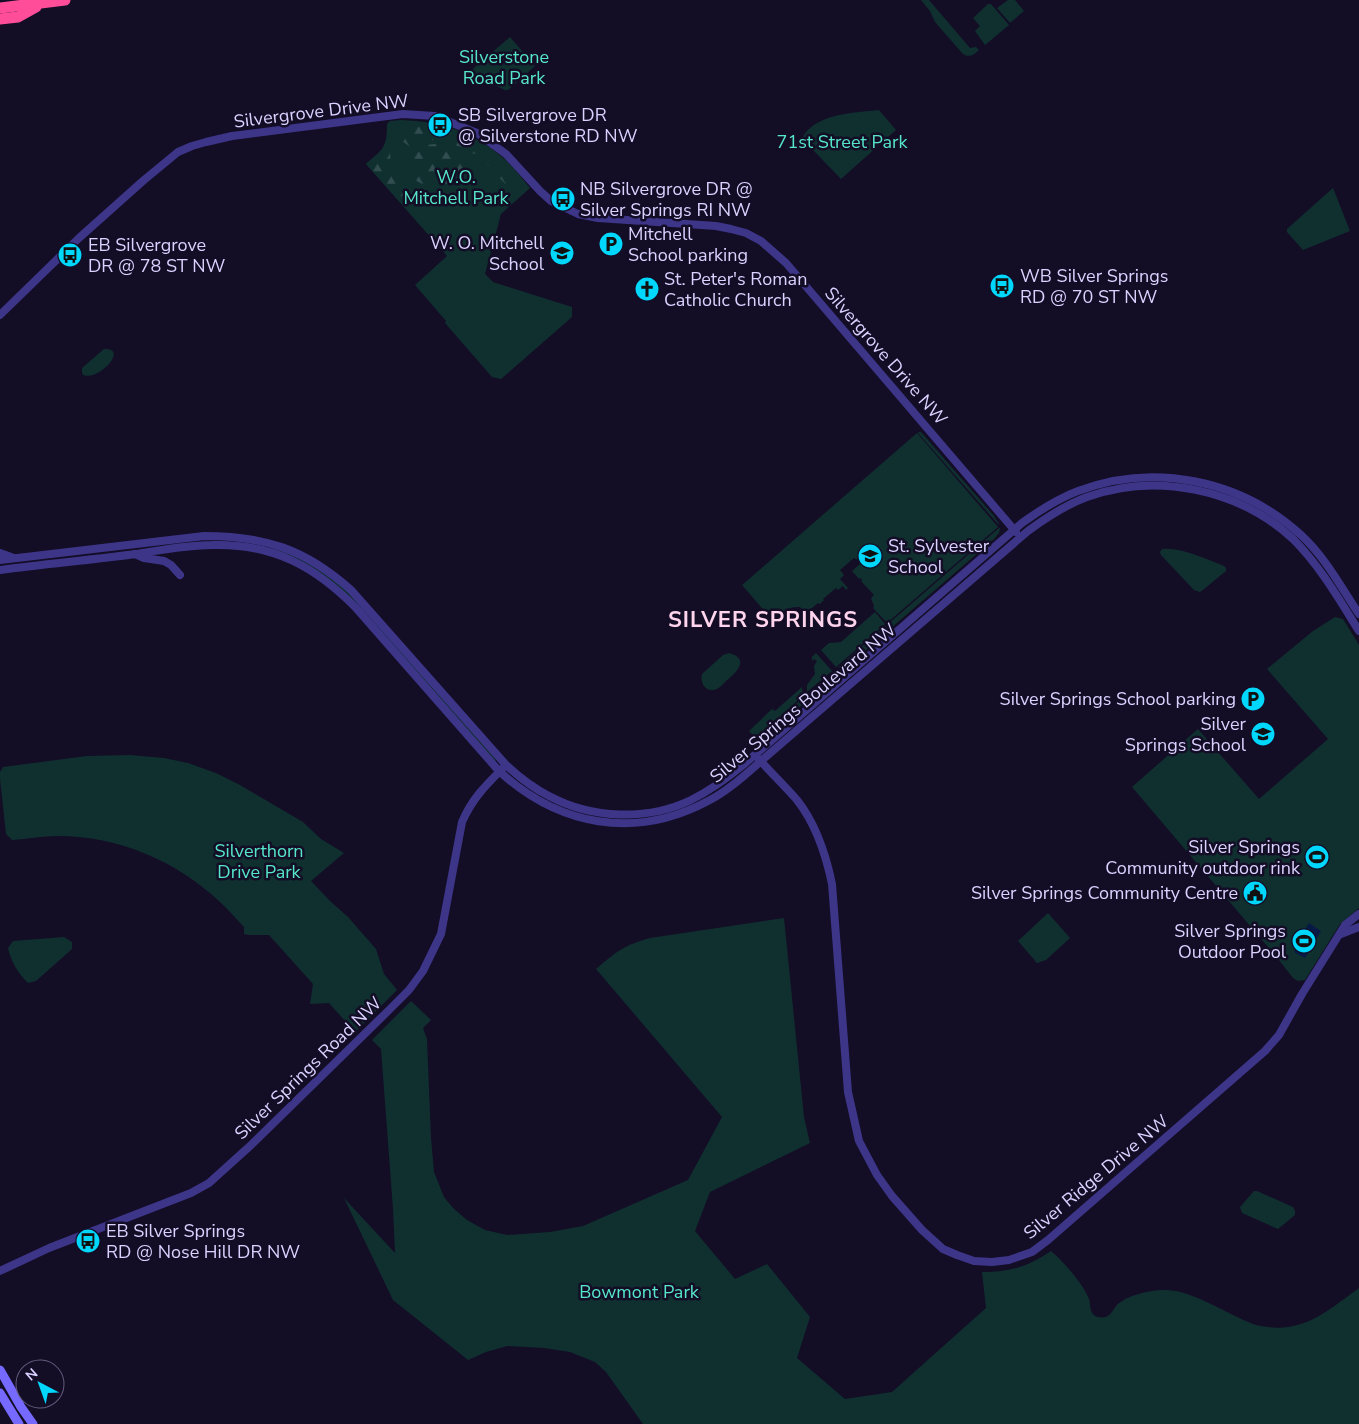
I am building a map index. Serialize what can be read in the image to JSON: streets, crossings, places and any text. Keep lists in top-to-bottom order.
{
  "streets": {
    "street": [
      "Silvergrove Drive NW",
      "Silver Springs Boulevard NW",
      "Silver Springs Road NW",
      "Silver Ridge Drive NW"
    ]
  },
  "crossings": [
    ["Silvergrove Drive NW", "Silver Springs Boulevard NW"],
    ["Silver Springs Boulevard NW", "Silver Springs Road NW"],
    ["Silver Springs Boulevard NW", "Silver Ridge Drive NW"]
  ],
  "districts": ["SILVER SPRINGS"],
  "parks": [
    "Silverstone Road Park",
    "71st Street Park",
    "W.O. Mitchell Park",
    "Silverthorn Drive Park",
    "Bowmont Park"
  ],
  "places": {
    "bus stop": [
      "SB Silvergrove DR @ Silverstone RD NW",
      "NB Silvergrove DR @ Silver Springs RI NW",
      "EB Silvergrove DR @ 78 ST NW",
      "WB Silver Springs RD @ 70 ST NW",
      "EB Silver Springs RD @ Nose Hill DR NW"
    ],
    "parking": ["Mitchell School parking", "Silver Springs School parking"],
    "school or university": ["W. O. Mitchell School", "St. Sylvester School", "Silver Springs School"],
    "church": ["St. Peter's Roman Catholic Church"],
    "sports": ["Silver Springs Community outdoor rink", "Silver Springs Outdoor Pool"],
    "public building": ["Silver Springs Community Centre"]
  },
  "north": "top left"
}
